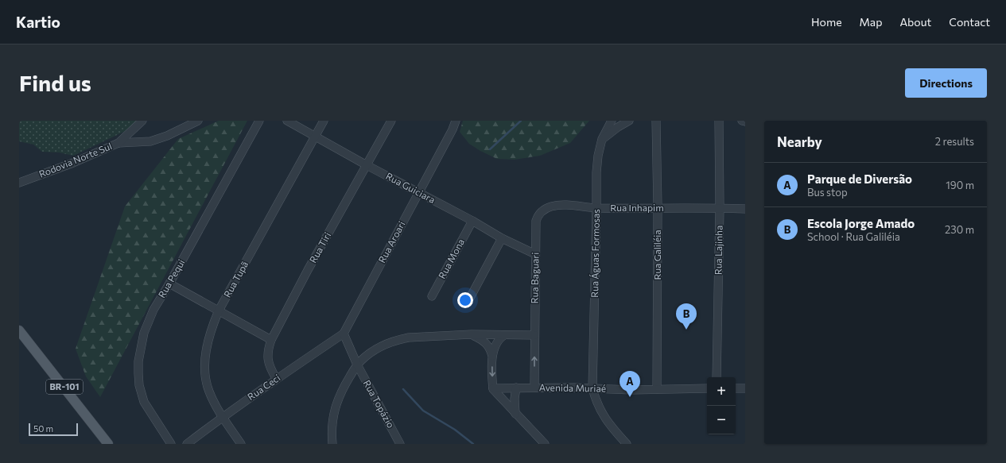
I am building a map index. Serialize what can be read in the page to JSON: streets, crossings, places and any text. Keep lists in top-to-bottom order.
{
  "streets": {
    "main road": ["BR-101"],
    "street": [
      "Rodovia Norte Sul",
      "Rua Guiciara",
      "Rua Inhapim",
      "Rua Aroari",
      "Rua Tiri",
      "Rua Lajinha",
      "Rua Águas Formosas",
      "Rua Galiléia",
      "Rua Mona",
      "Rua Baguari",
      "Rua Pequi",
      "Rua Tupã",
      "Rua Ceci",
      "Avenida Muriaé",
      "Rua Topázio"
    ]
  },
  "crossings": [
    ["Rua Guiciara", "Rua Aroari"],
    ["Rua Guiciara", "Rua Tiri"],
    ["Rua Guiciara", "Rua Mona"],
    ["Rua Guiciara", "Rua Baguari"],
    ["Rua Guiciara", "Rua Tupã"],
    ["Rua Inhapim", "Rua Lajinha"],
    ["Rua Inhapim", "Rua Águas Formosas"],
    ["Rua Inhapim", "Rua Galiléia"],
    ["Rua Inhapim", "Rua Baguari"],
    ["Rua Aroari", "Rua Ceci"],
    ["Rua Tiri", "Rua Ceci"],
    ["Rua Águas Formosas", "Avenida Muriaé"],
    ["Rua Galiléia", "Avenida Muriaé"],
    ["Rua Baguari", "Avenida Muriaé"],
    ["Rua Tupã", "Rua Ceci"]
  ],
  "scale_bar": "50 m",
  "page": {
    "header": "Kartio",
    "nav": [
      "Home",
      "Map",
      "About",
      "Contact"
    ],
    "buttons": "Directions",
    "title": "Find us",
    "heading": ["Nearby", "2 results"],
    "list": [
      {
        "mark": "A",
        "name": "Parque de Diversão",
        "note": "Bus stop",
        "value": "190 m"
      },
      {
        "mark": "B",
        "name": "Escola Jorge Amado",
        "note": "School · Rua Galiléia",
        "value": "230 m"
      }
    ],
    "pins": ["B", "A"],
    "map_buttons": ["+", "−"],
    "scale": "50 m"
  }
}
